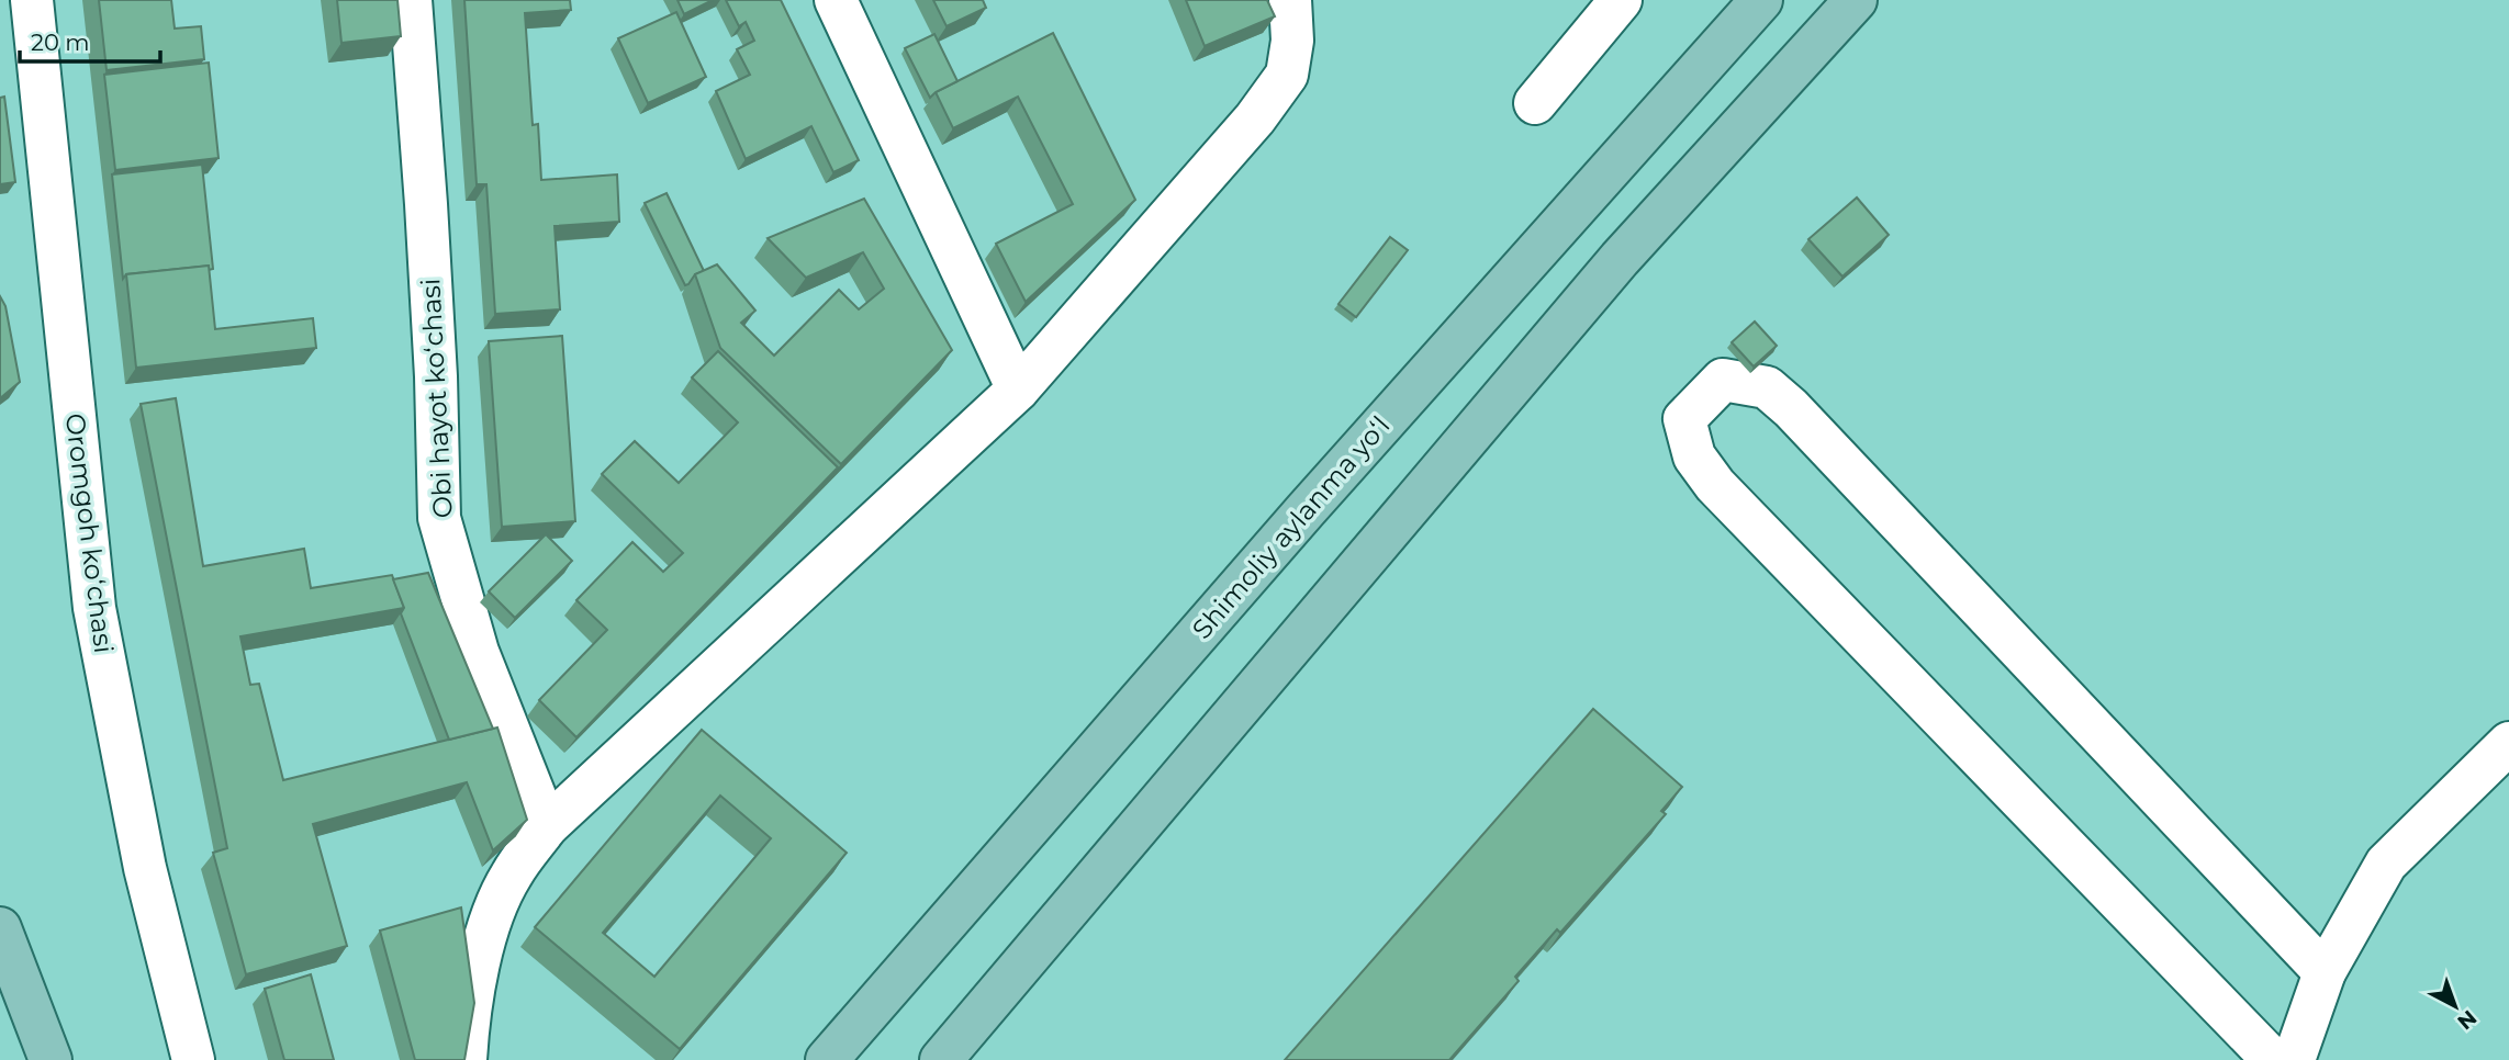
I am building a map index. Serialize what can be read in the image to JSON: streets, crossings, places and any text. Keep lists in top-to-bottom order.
{
  "streets": {
    "main road": ["Shimoliy aylanma yoʻl"],
    "street": ["Obi hayot koʻchasi", "Oromgoh koʻchasi"]
  },
  "scale_bar": "20 m",
  "north": "bottom right"
}
